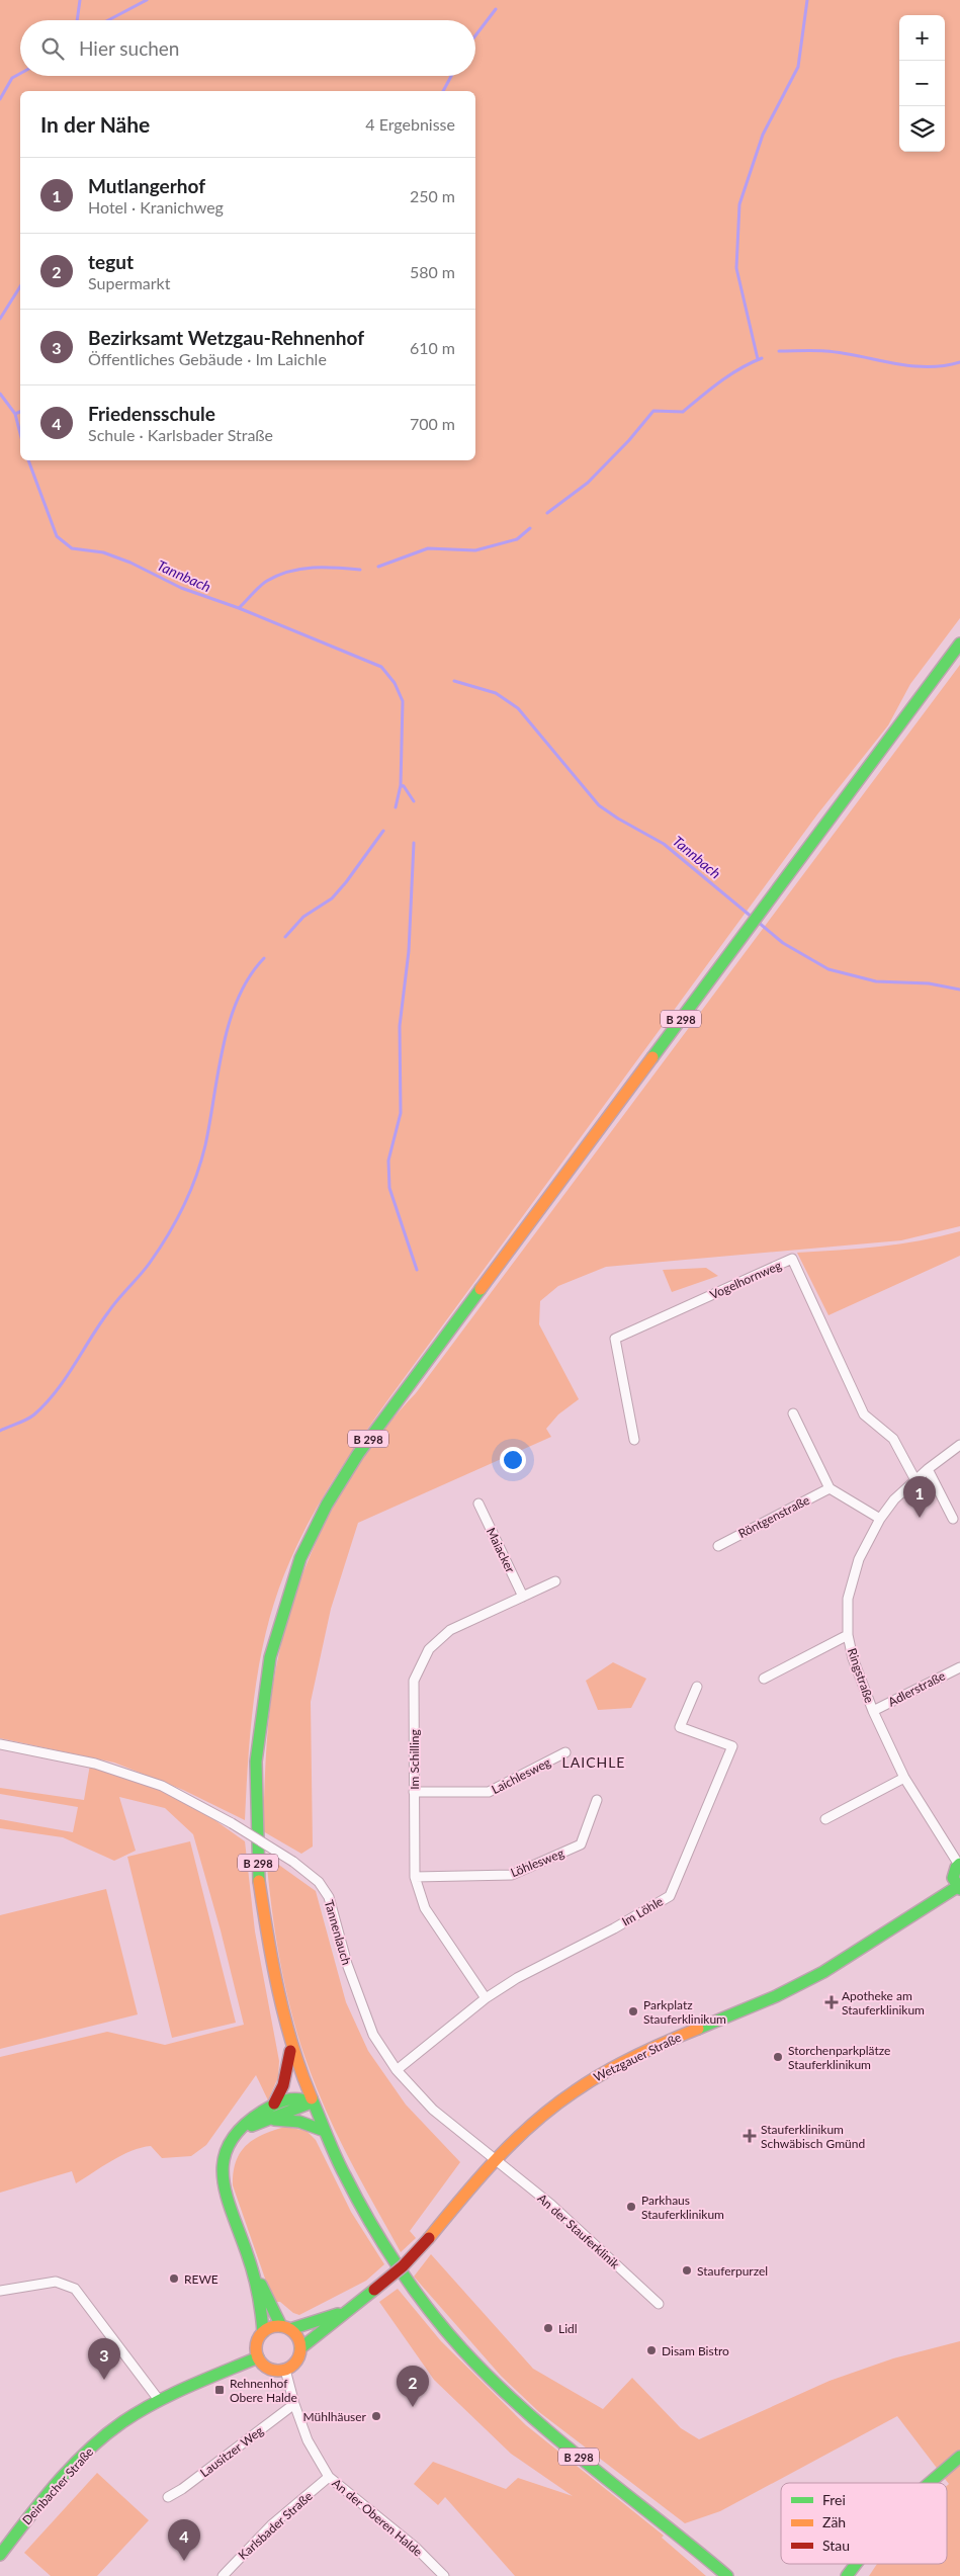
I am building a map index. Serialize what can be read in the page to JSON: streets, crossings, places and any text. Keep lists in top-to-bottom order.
{
  "streets": {
    "main road": ["B 298", "Wetzgauer Straße", "Deinbacher Straße"],
    "street": [
      "Vogelhornweg",
      "Röntgenstraße",
      "Maiacker",
      "Ringstraße",
      "Adlerstraße",
      "Im Schilling",
      "Laichlesweg",
      "Löhlesweg",
      "Im Löhle",
      "Tannenlauch",
      "An der Stauferklinik",
      "Lausitzer Weg",
      "An der Oberen Halde",
      "Karlsbader Straße"
    ]
  },
  "crossings": [
    ["Vogelhornweg", "Ringstraße"],
    ["Maiacker", "Im Schilling"],
    ["Ringstraße", "Adlerstraße"],
    ["Ringstraße", "Wetzgauer Straße"],
    ["Im Schilling", "Laichlesweg"],
    ["Im Schilling", "Löhlesweg"],
    ["Im Schilling", "Im Löhle"],
    ["Im Löhle", "Tannenlauch"],
    ["Tannenlauch", "Wetzgauer Straße"],
    ["Tannenlauch", "An der Stauferklinik"],
    ["Wetzgauer Straße", "An der Stauferklinik"],
    ["Wetzgauer Straße", "Deinbacher Straße"],
    ["Wetzgauer Straße", "An der Oberen Halde"],
    ["Lausitzer Weg", "An der Oberen Halde"],
    ["Deinbacher Straße", "An der Oberen Halde"],
    ["An der Oberen Halde", "Karlsbader Straße"]
  ],
  "districts": ["LAICHLE"],
  "water": ["Tannbach"],
  "places": {
    "health": ["Apotheke am Stauferklinikum", "Stauferklinikum Schwäbisch Gmünd"],
    "other": [
      "Parkplatz Stauferklinikum",
      "Storchenparkplätze Stauferklinikum",
      "Parkhaus Stauferklinikum",
      "Stauferpurzel",
      "REWE",
      "Lidl",
      "Disam Bistro",
      "Mühlhäuser"
    ],
    "transit": ["Rehnenhof Obere Halde"]
  },
  "legend": ["Frei", "Zäh", "Stau"],
  "page": {
    "map_buttons": ["+", "−"],
    "search": "Hier suchen",
    "heading": ["In der Nähe", "4 Ergebnisse"],
    "list": [
      {
        "mark": "1",
        "name": "Mutlangerhof",
        "note": "Hotel · Kranichweg",
        "value": "250 m"
      },
      {
        "mark": "2",
        "name": "tegut",
        "note": "Supermarkt",
        "value": "580 m"
      },
      {
        "mark": "3",
        "name": "Bezirksamt Wetzgau-Rehnenhof",
        "note": "Öffentliches Gebäude · Im Laichle",
        "value": "610 m"
      },
      {
        "mark": "4",
        "name": "Friedensschule",
        "note": "Schule · Karlsbader Straße",
        "value": "700 m"
      }
    ],
    "pins": [
      "1",
      "3",
      "2",
      "4"
    ]
  }
}
